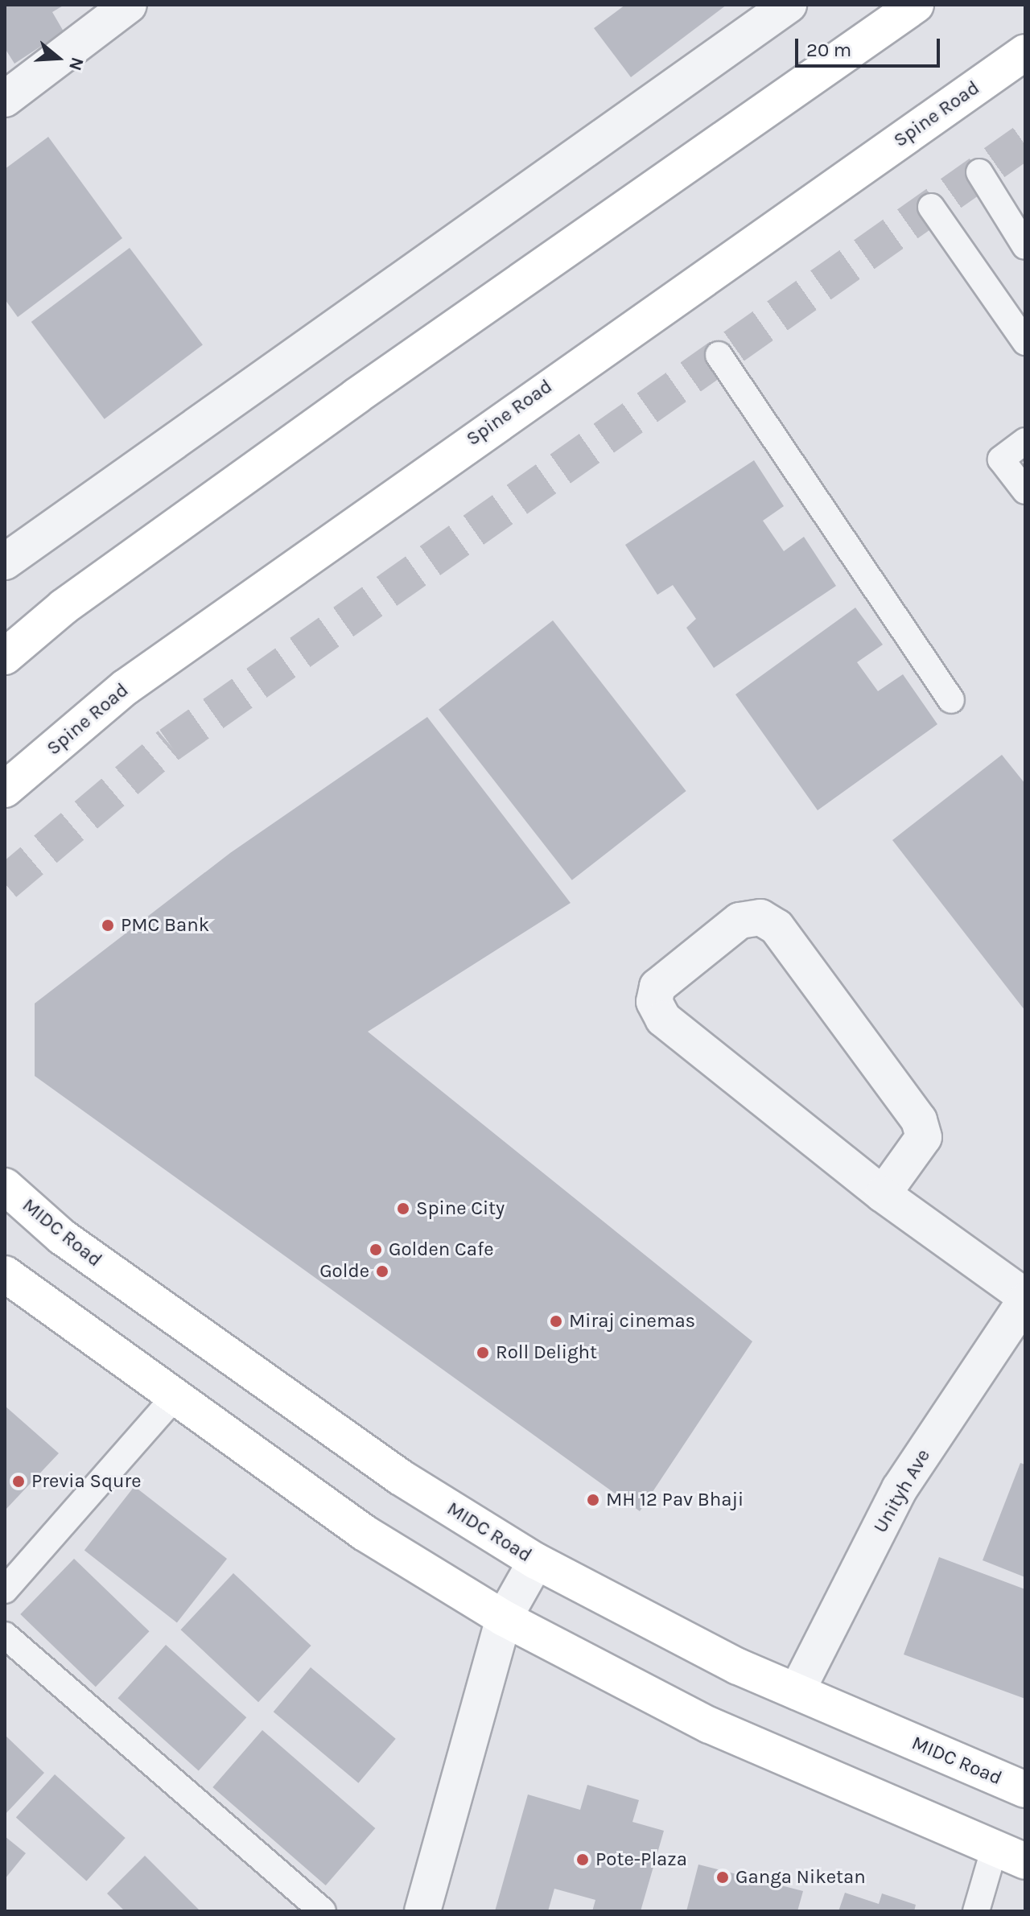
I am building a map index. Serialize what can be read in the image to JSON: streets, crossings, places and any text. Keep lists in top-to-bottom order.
{
  "streets": {
    "main road": ["Spine Road", "MIDC Road"],
    "street": ["Unityh Ave"]
  },
  "crossings": [
    ["MIDC Road", "Unityh Ave"]
  ],
  "places": [
    "PMC Bank",
    "Spine City",
    "Golden Cafe",
    "Golde",
    "Miraj cinemas",
    "Roll Delight",
    "Previa Squre",
    "MH 12 Pav Bhaji",
    "Pote-Plaza",
    "Ganga Niketan"
  ],
  "scale_bar": "20 m",
  "north": "right"
}
